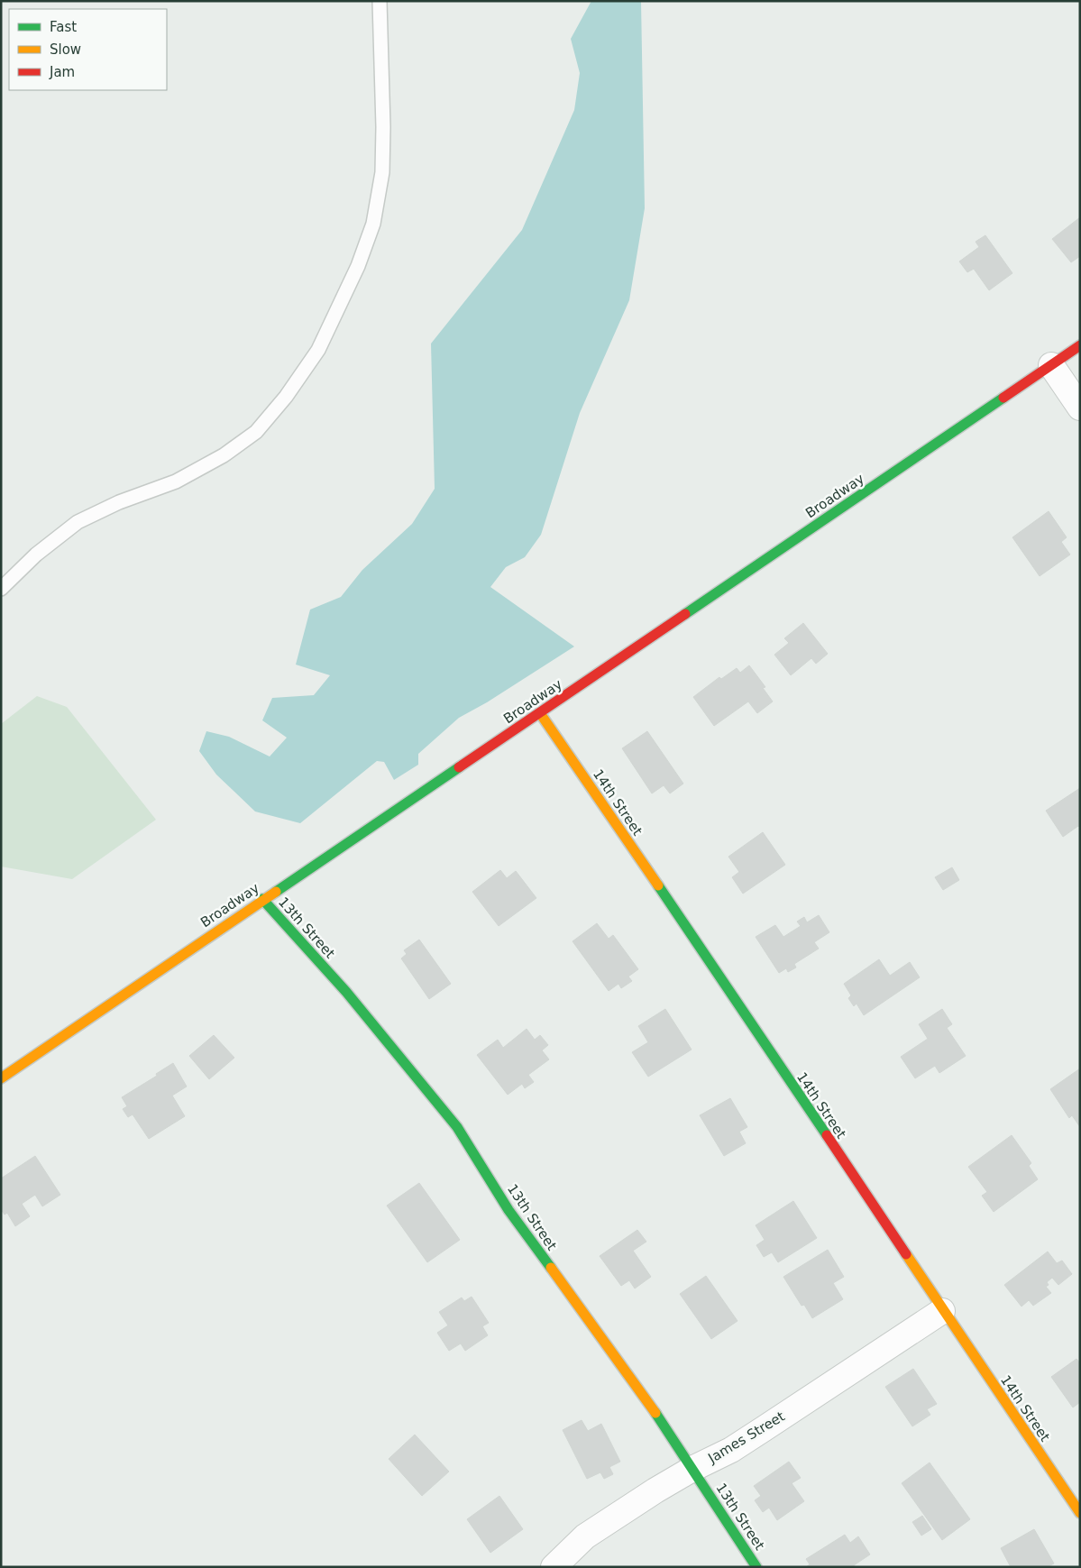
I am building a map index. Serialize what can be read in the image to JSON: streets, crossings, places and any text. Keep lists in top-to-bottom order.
{
  "streets": {
    "street": [
      "Broadway",
      "14th Street",
      "13th Street",
      "James Street"
    ]
  },
  "crossings": [
    ["Broadway", "14th Street"],
    ["Broadway", "13th Street"],
    ["14th Street", "James Street"],
    ["13th Street", "James Street"]
  ],
  "legend": ["Fast", "Slow", "Jam"]
}
